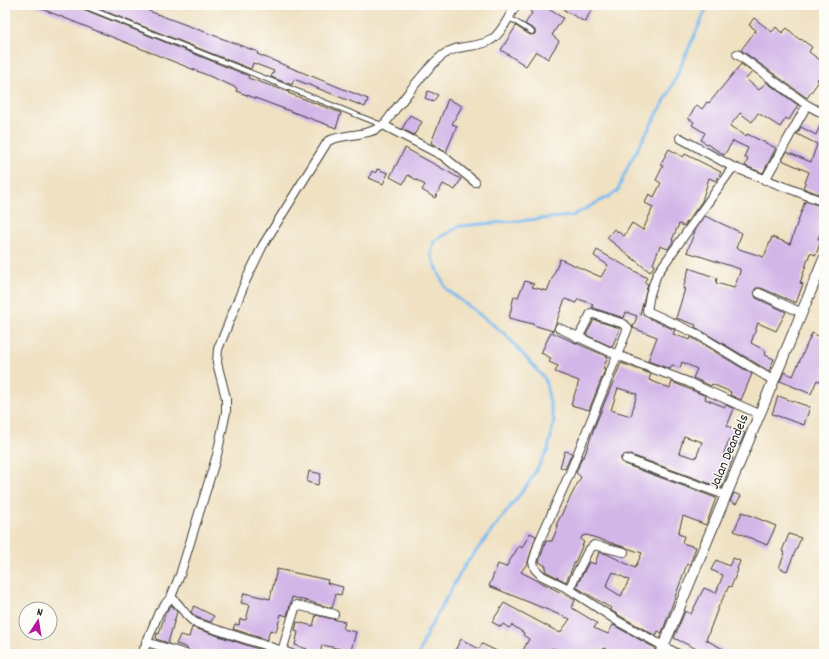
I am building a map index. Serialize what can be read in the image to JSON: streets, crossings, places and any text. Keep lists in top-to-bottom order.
{
  "streets": {
    "street": ["Jalan Deandels"]
  },
  "north": "top"
}
